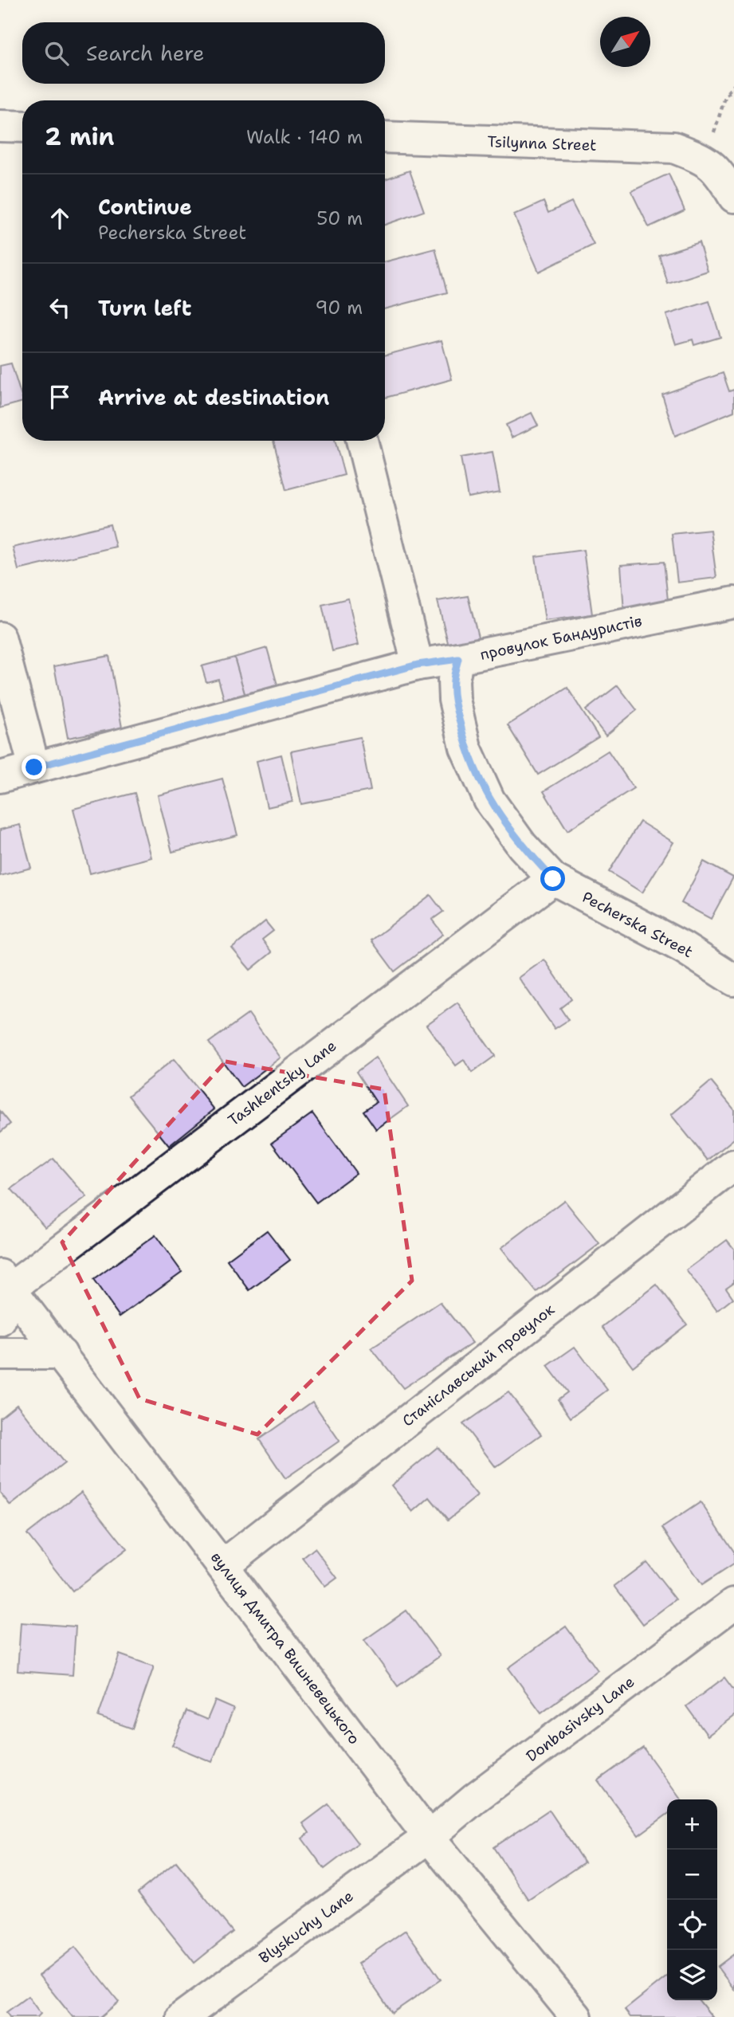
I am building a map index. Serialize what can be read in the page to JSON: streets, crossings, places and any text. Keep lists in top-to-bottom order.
{
  "streets": {
    "street": [
      "Tsilynna Street",
      "провулок Бандуристів",
      "Pecherska Street",
      "Tashkentsky Lane",
      "Станіславський провулок",
      "вулиця Дмитра Вишневецького",
      "Donbasivsky Lane",
      "Blyskuchy Lane"
    ]
  },
  "crossings": [
    ["провулок Бандуристів", "Pecherska Street"],
    ["Pecherska Street", "Tashkentsky Lane"],
    ["Tashkentsky Lane", "вулиця Дмитра Вишневецького"],
    ["Станіславський провулок", "вулиця Дмитра Вишневецького"],
    ["вулиця Дмитра Вишневецького", "Donbasivsky Lane"],
    ["вулиця Дмитра Вишневецького", "Blyskuchy Lane"],
    ["Donbasivsky Lane", "Blyskuchy Lane"]
  ],
  "north": "top right",
  "page": {
    "search": "Search here",
    "heading": ["2 min", "Walk · 140 m"],
    "list": [
      ["Continue", "Pecherska Street", "50 m"],
      ["Turn left", "90 m"],
      "Arrive at destination"
    ],
    "map_buttons": ["+", "−"]
  }
}
